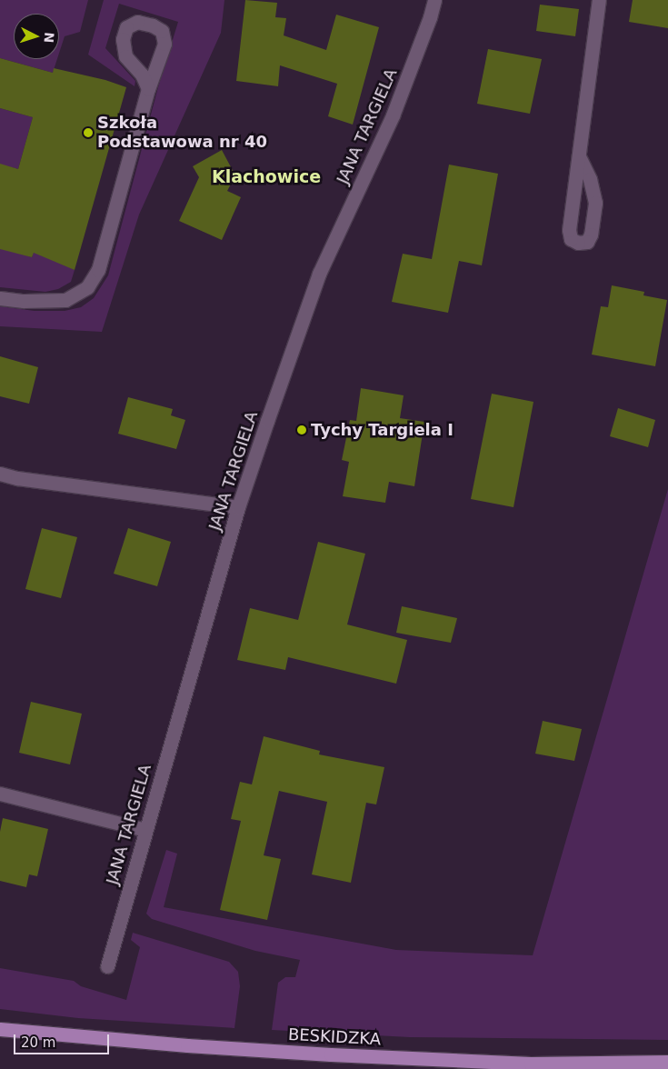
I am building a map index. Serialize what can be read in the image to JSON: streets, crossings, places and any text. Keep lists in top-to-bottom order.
{
  "streets": {
    "main road": ["BESKIDZKA"],
    "street": ["JANA TARGIELA"]
  },
  "districts": ["Klachowice"],
  "places": ["Szkoła Podstawowa nr 40", "Tychy Targiela I"],
  "scale_bar": "20 m",
  "north": "right"
}
